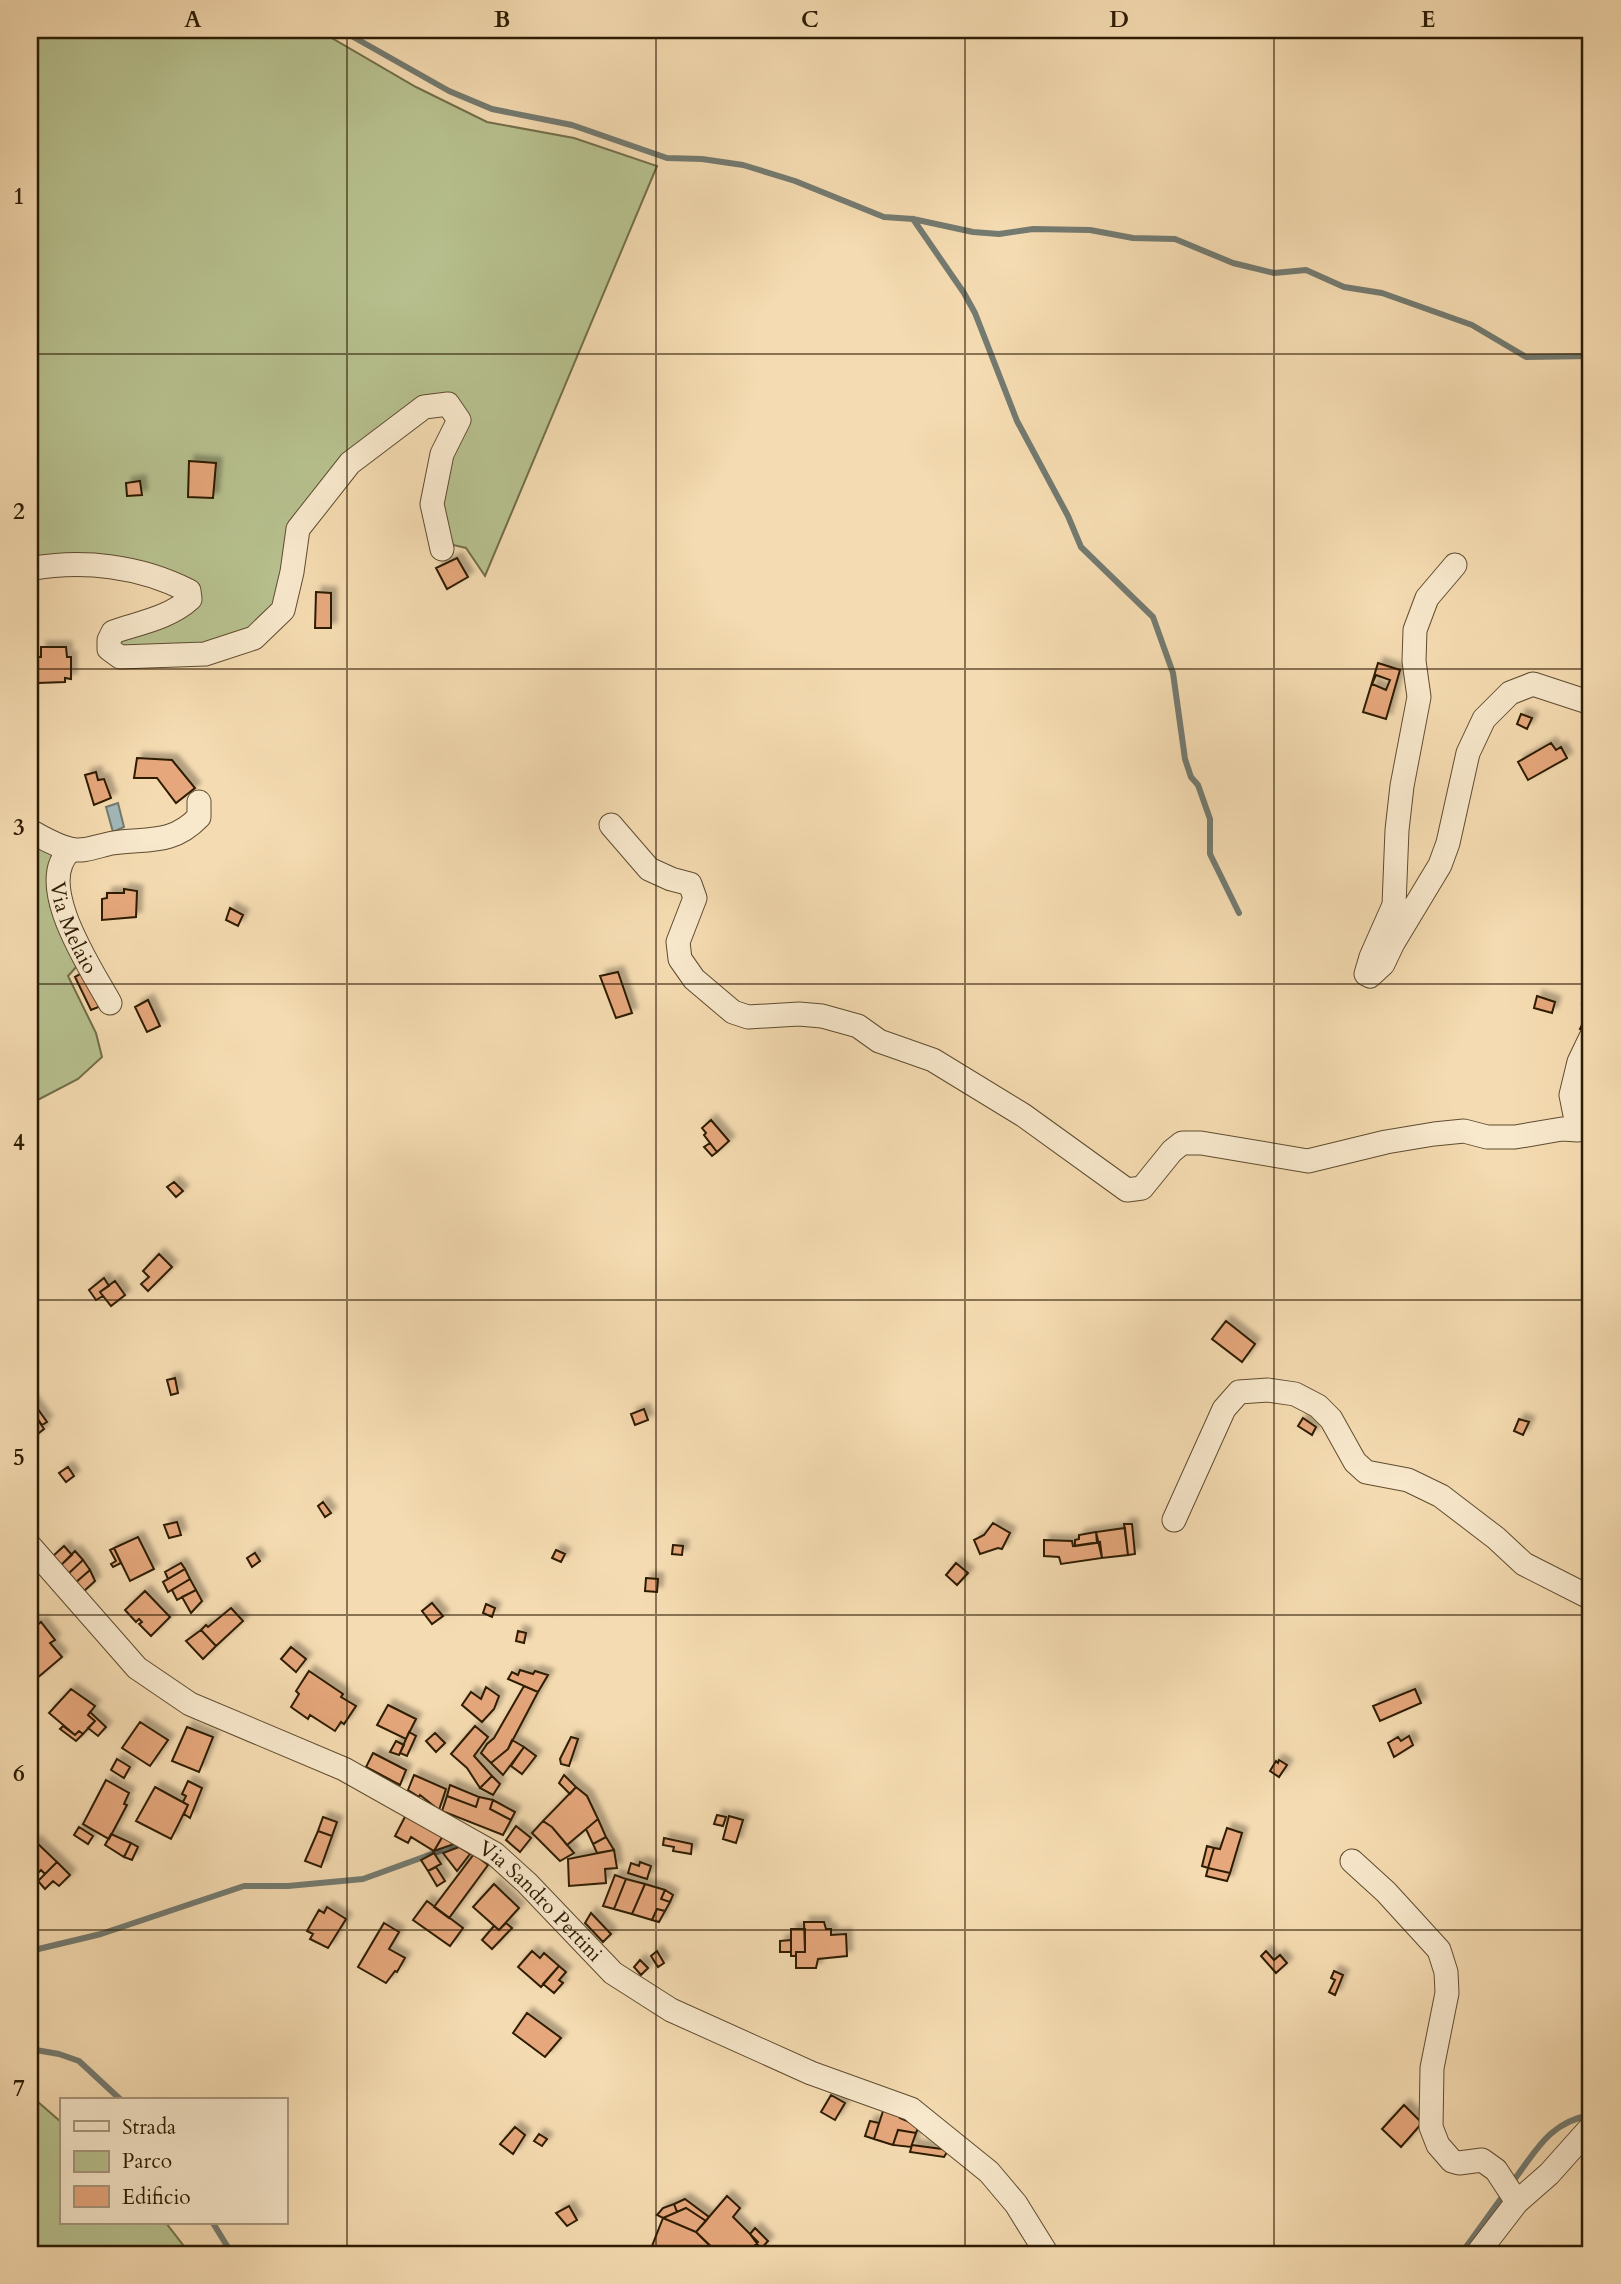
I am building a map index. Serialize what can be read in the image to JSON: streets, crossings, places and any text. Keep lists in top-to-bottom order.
{
  "streets": {
    "street": ["Via Melaio", "Via Sandro Pertini"]
  },
  "legend": ["Strada", "Parco", "Edificio"],
  "grid": {
    "columns": [
      "A",
      "B",
      "C",
      "D",
      "E"
    ],
    "rows": [
      "1",
      "2",
      "3",
      "4",
      "5",
      "6",
      "7"
    ]
  }
}
